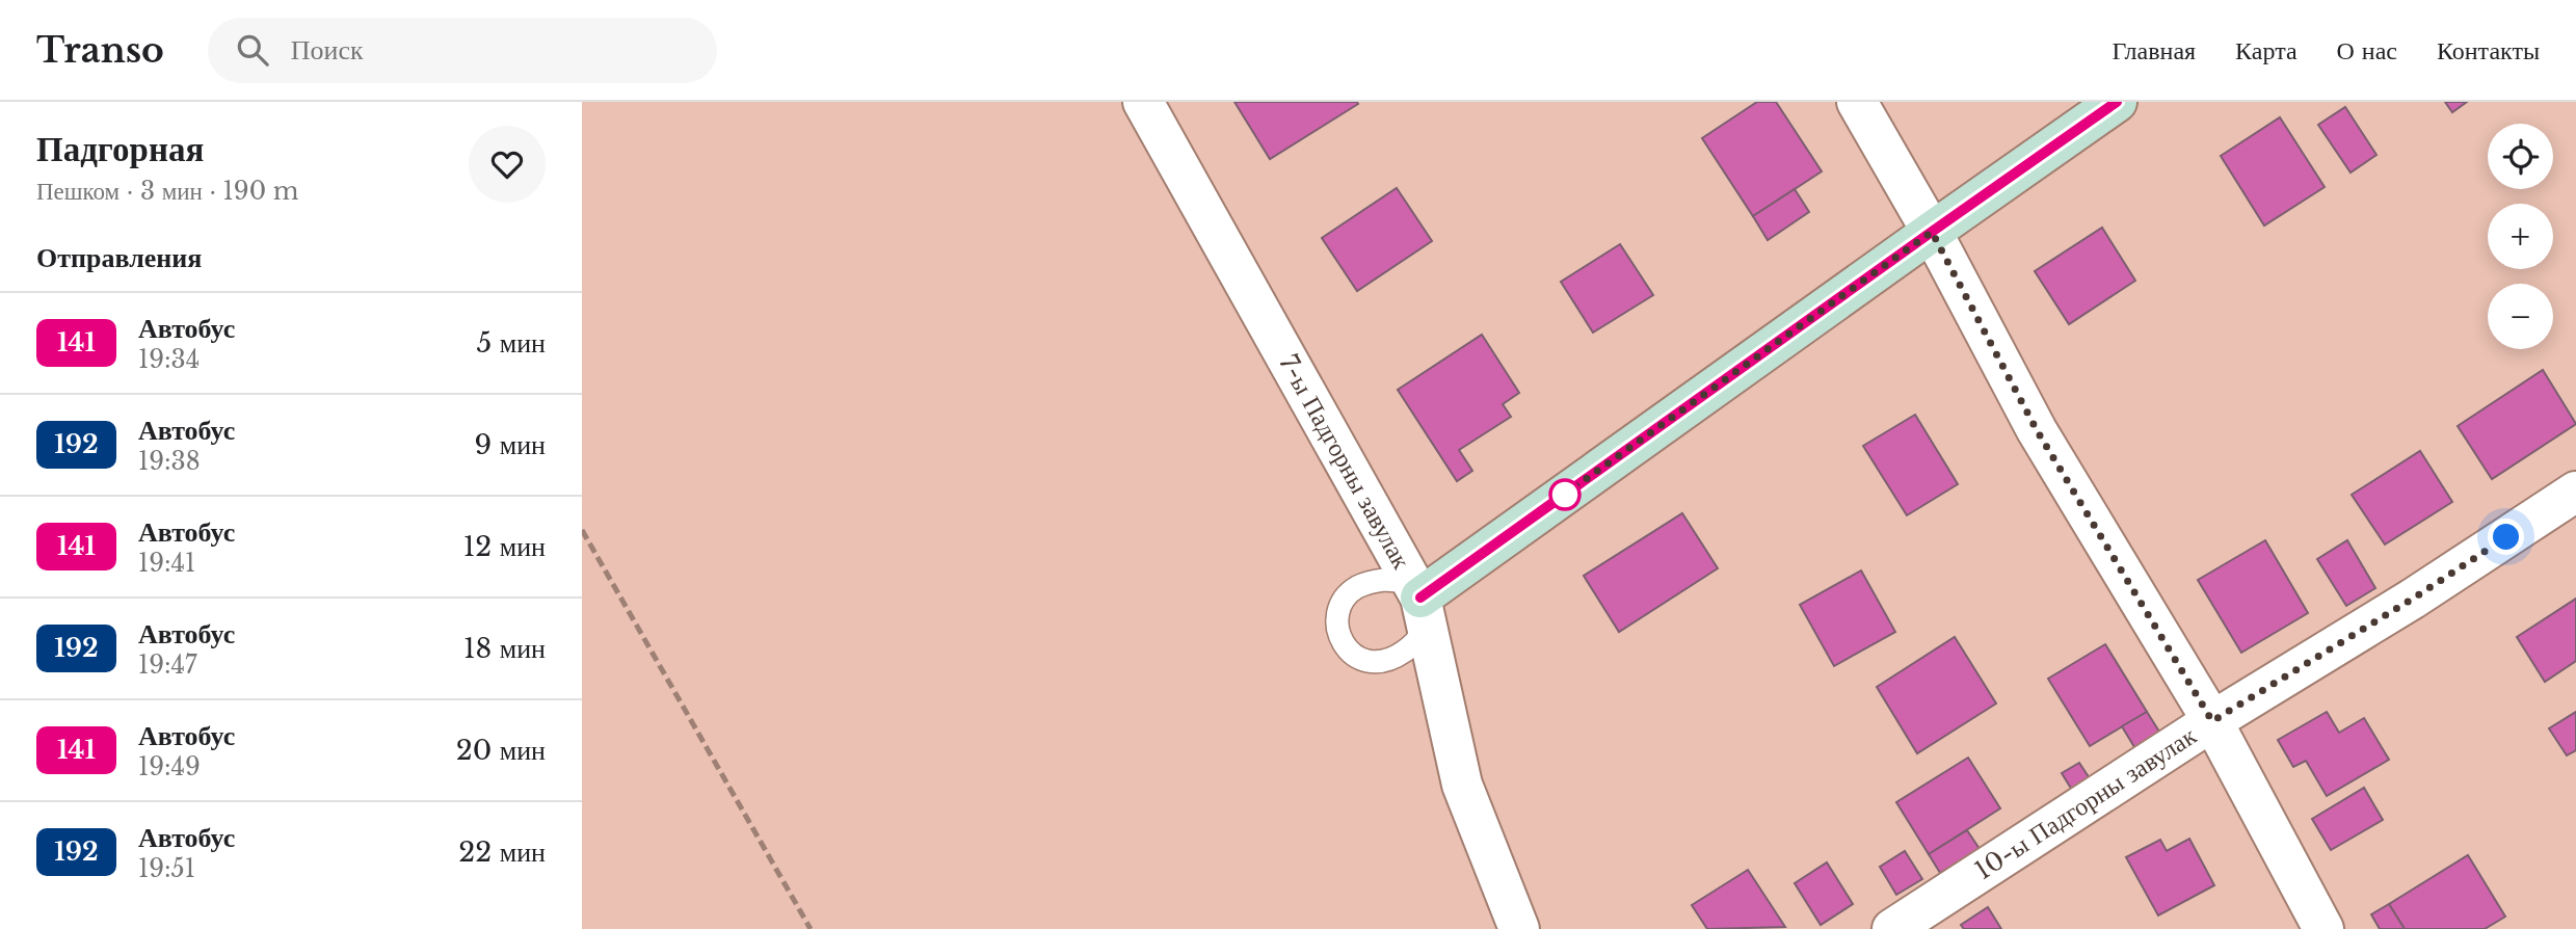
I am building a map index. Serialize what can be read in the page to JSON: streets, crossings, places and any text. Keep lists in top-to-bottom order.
{
  "streets": {
    "street": ["7-ы Падгорны завулак", "10-ы Падгорны завулак"]
  },
  "lines": ["bus line 141"],
  "page": {
    "header": "Transo",
    "search": "Поиск",
    "nav": [
      "Главная",
      "Карта",
      "О нас",
      "Контакты"
    ],
    "heading": [
      ["Падгорная", "Пешком · 3 мин · 190 m"],
      "Отправления"
    ],
    "map_buttons": ["+", "−"],
    "list": [
      {
        "mark": "141",
        "name": "Автобус",
        "note": "19:34",
        "value": "5 мин"
      },
      {
        "mark": "192",
        "name": "Автобус",
        "note": "19:38",
        "value": "9 мин"
      },
      {
        "mark": "141",
        "name": "Автобус",
        "note": "19:41",
        "value": "12 мин"
      },
      {
        "mark": "192",
        "name": "Автобус",
        "note": "19:47",
        "value": "18 мин"
      },
      {
        "mark": "141",
        "name": "Автобус",
        "note": "19:49",
        "value": "20 мин"
      },
      {
        "mark": "192",
        "name": "Автобус",
        "note": "19:51",
        "value": "22 мин"
      }
    ]
  }
}
